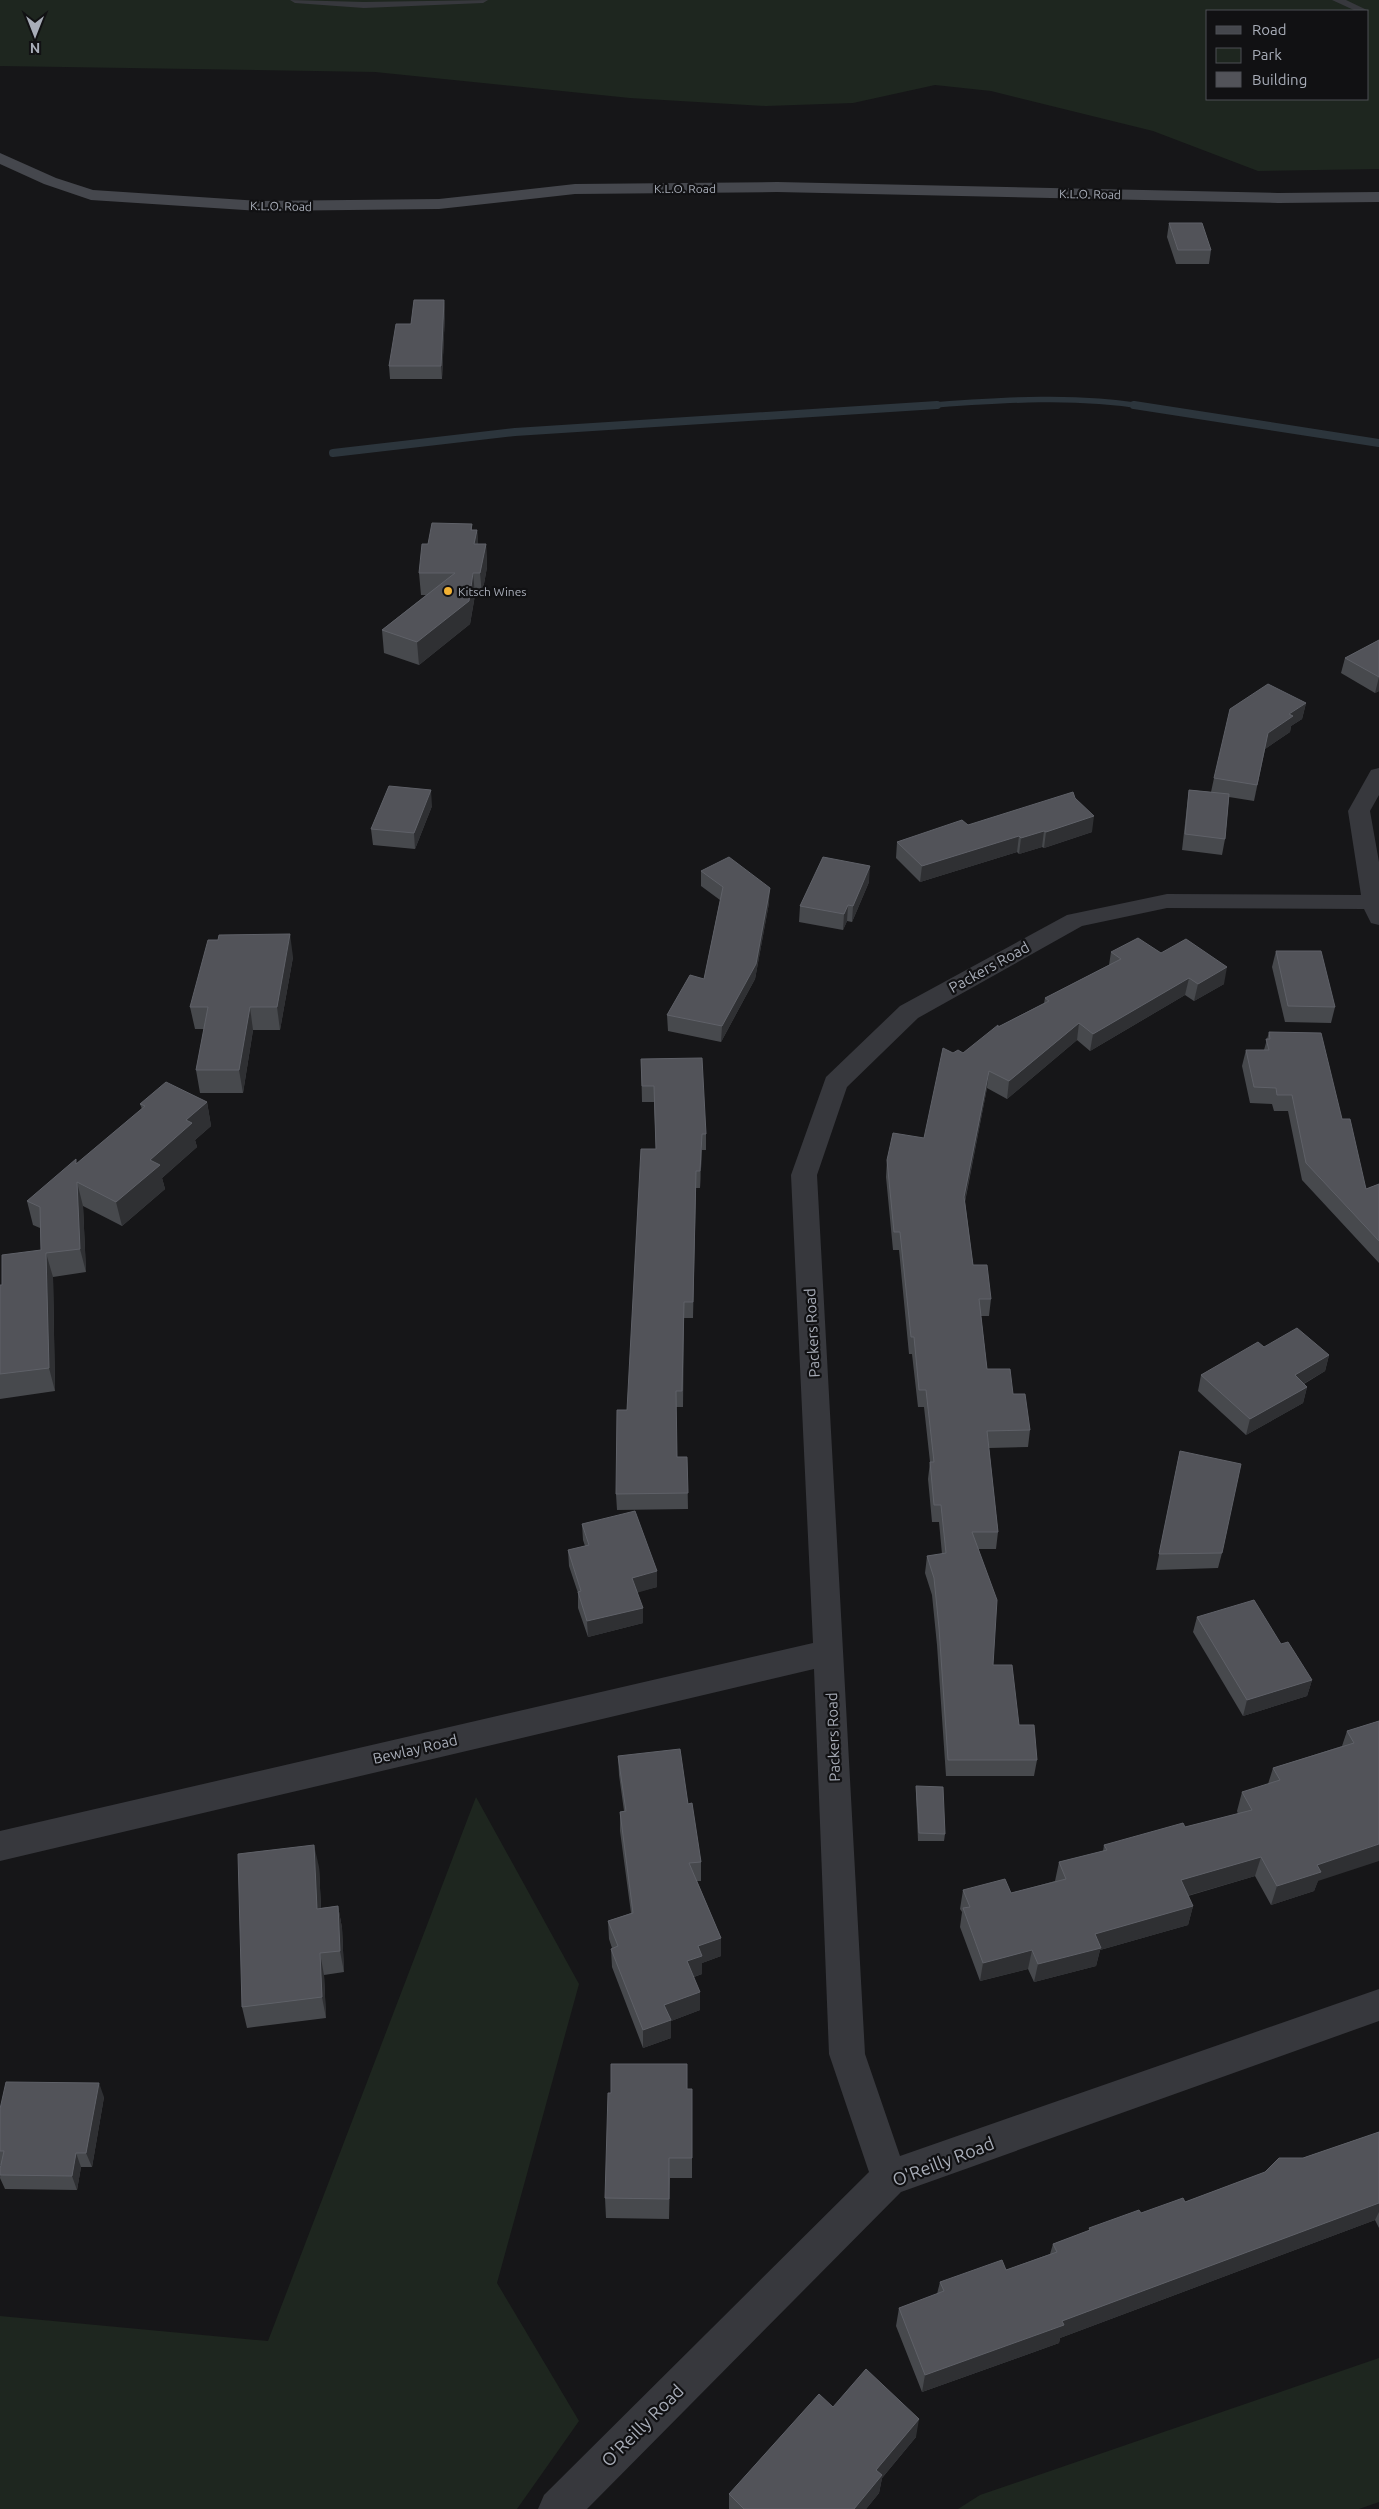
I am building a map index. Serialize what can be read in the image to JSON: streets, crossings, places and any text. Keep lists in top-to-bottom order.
{
  "streets": {
    "main road": ["K.L.O. Road"],
    "street": ["Packers Road", "Bewlay Road", "O'Reilly Road"]
  },
  "crossings": [
    ["Packers Road", "Bewlay Road"],
    ["Packers Road", "O'Reilly Road"]
  ],
  "places": ["Kitsch Wines"],
  "legend": ["Road", "Park", "Building"],
  "north": "bottom"
}
